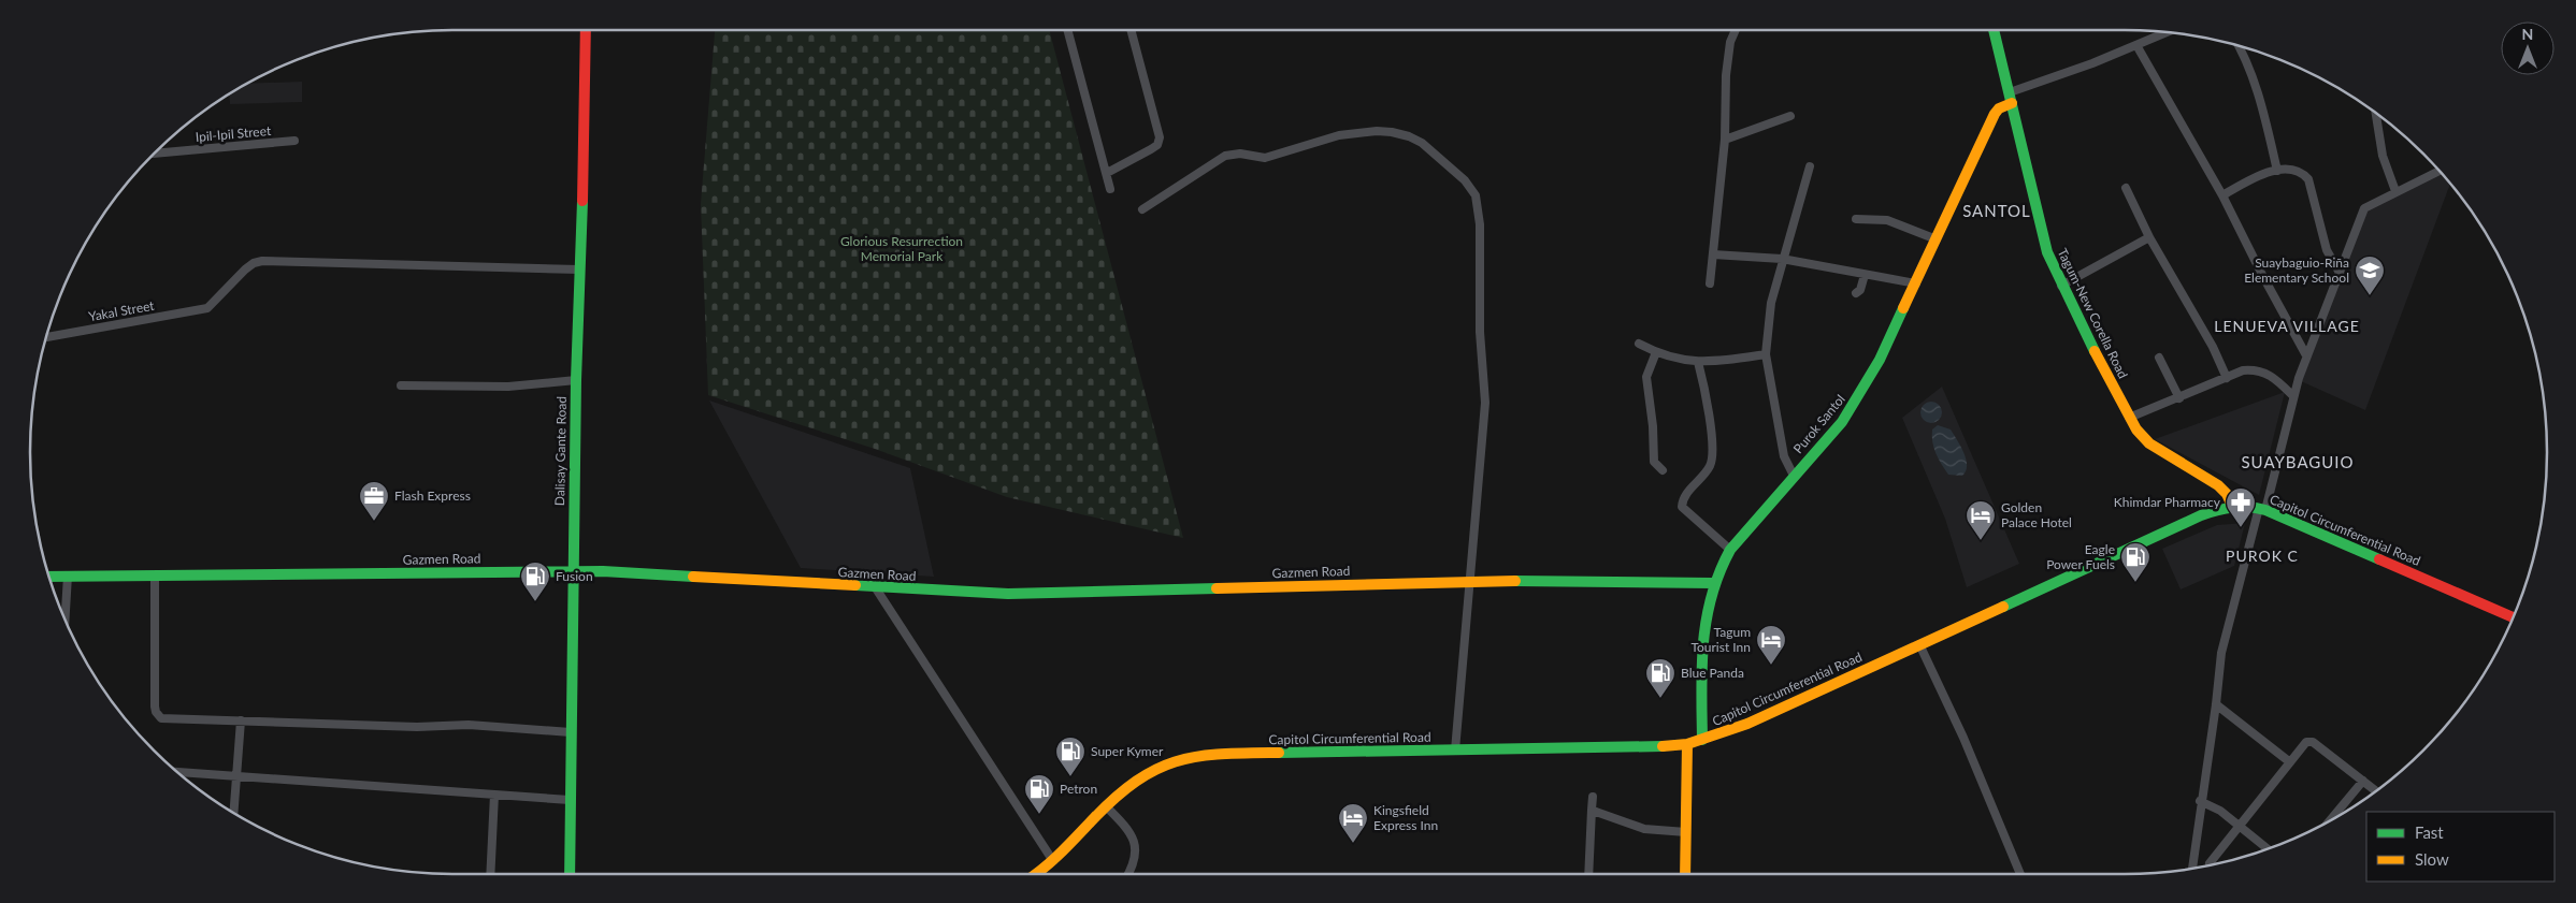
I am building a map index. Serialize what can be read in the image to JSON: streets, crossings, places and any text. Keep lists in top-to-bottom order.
{
  "streets": {
    "main road": [
      "Tagum-New Corella Road",
      "Purok Santol",
      "Dalisay Gante Road",
      "Capitol Circumferential Road",
      "Gazmen Road"
    ],
    "street": ["Ipil-Ipil Street", "Yakal Street"]
  },
  "crossings": [
    ["Yakal Street", "Dalisay Gante Road"],
    ["Tagum-New Corella Road", "Purok Santol"],
    ["Tagum-New Corella Road", "Capitol Circumferential Road"],
    ["Purok Santol", "Capitol Circumferential Road"],
    ["Purok Santol", "Gazmen Road"],
    ["Dalisay Gante Road", "Gazmen Road"]
  ],
  "districts": [
    "SANTOL",
    "LENUEVA VILLAGE",
    "SUAYBAGUIO",
    "PUROK C"
  ],
  "parks": ["Glorious Resurrection Memorial Park"],
  "places": {
    "school or university": ["Suaybaguio-Riña Elementary School"],
    "office": ["Flash Express"],
    "pharmacy": ["Khimdar Pharmacy"],
    "hotel": ["Golden Palace Hotel", "Tagum Tourist Inn", "Kingsfield Express Inn"],
    "fuel station": [
      "Eagle Power Fuels",
      "Fusion",
      "Blue Panda",
      "Super Kymer",
      "Petron"
    ]
  },
  "legend": ["Fast", "Slow"],
  "north": "top"
}
